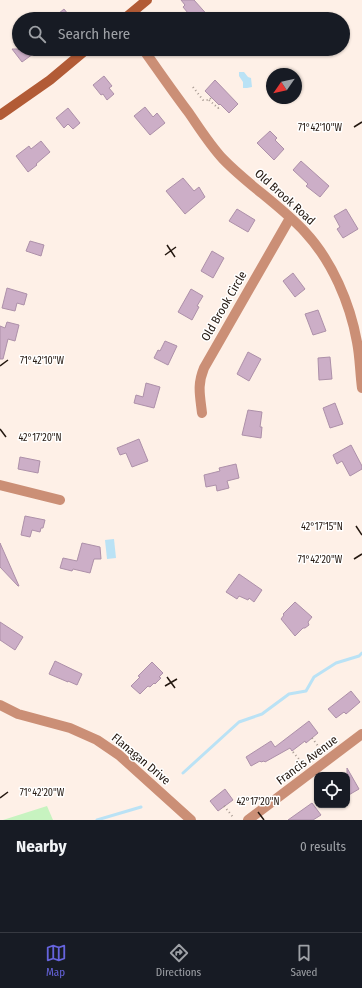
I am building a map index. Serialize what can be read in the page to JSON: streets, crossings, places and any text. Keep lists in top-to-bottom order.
{
  "streets": {
    "street": [
      "Old Brook Road",
      "Old Brook Circle",
      "Flanagan Drive",
      "Francis Avenue"
    ]
  },
  "crossings": [
    ["Old Brook Road", "Old Brook Circle"]
  ],
  "north": "bottom left",
  "page": {
    "search": "Search here",
    "heading": ["Nearby", "0 results"],
    "nav": ["Map", "Directions", "Saved"]
  },
  "coordinates": [
    "71°42'10\"W",
    "42°17'20\"N",
    "42°17'15\"N",
    "71°42'20\"W"
  ]
}
